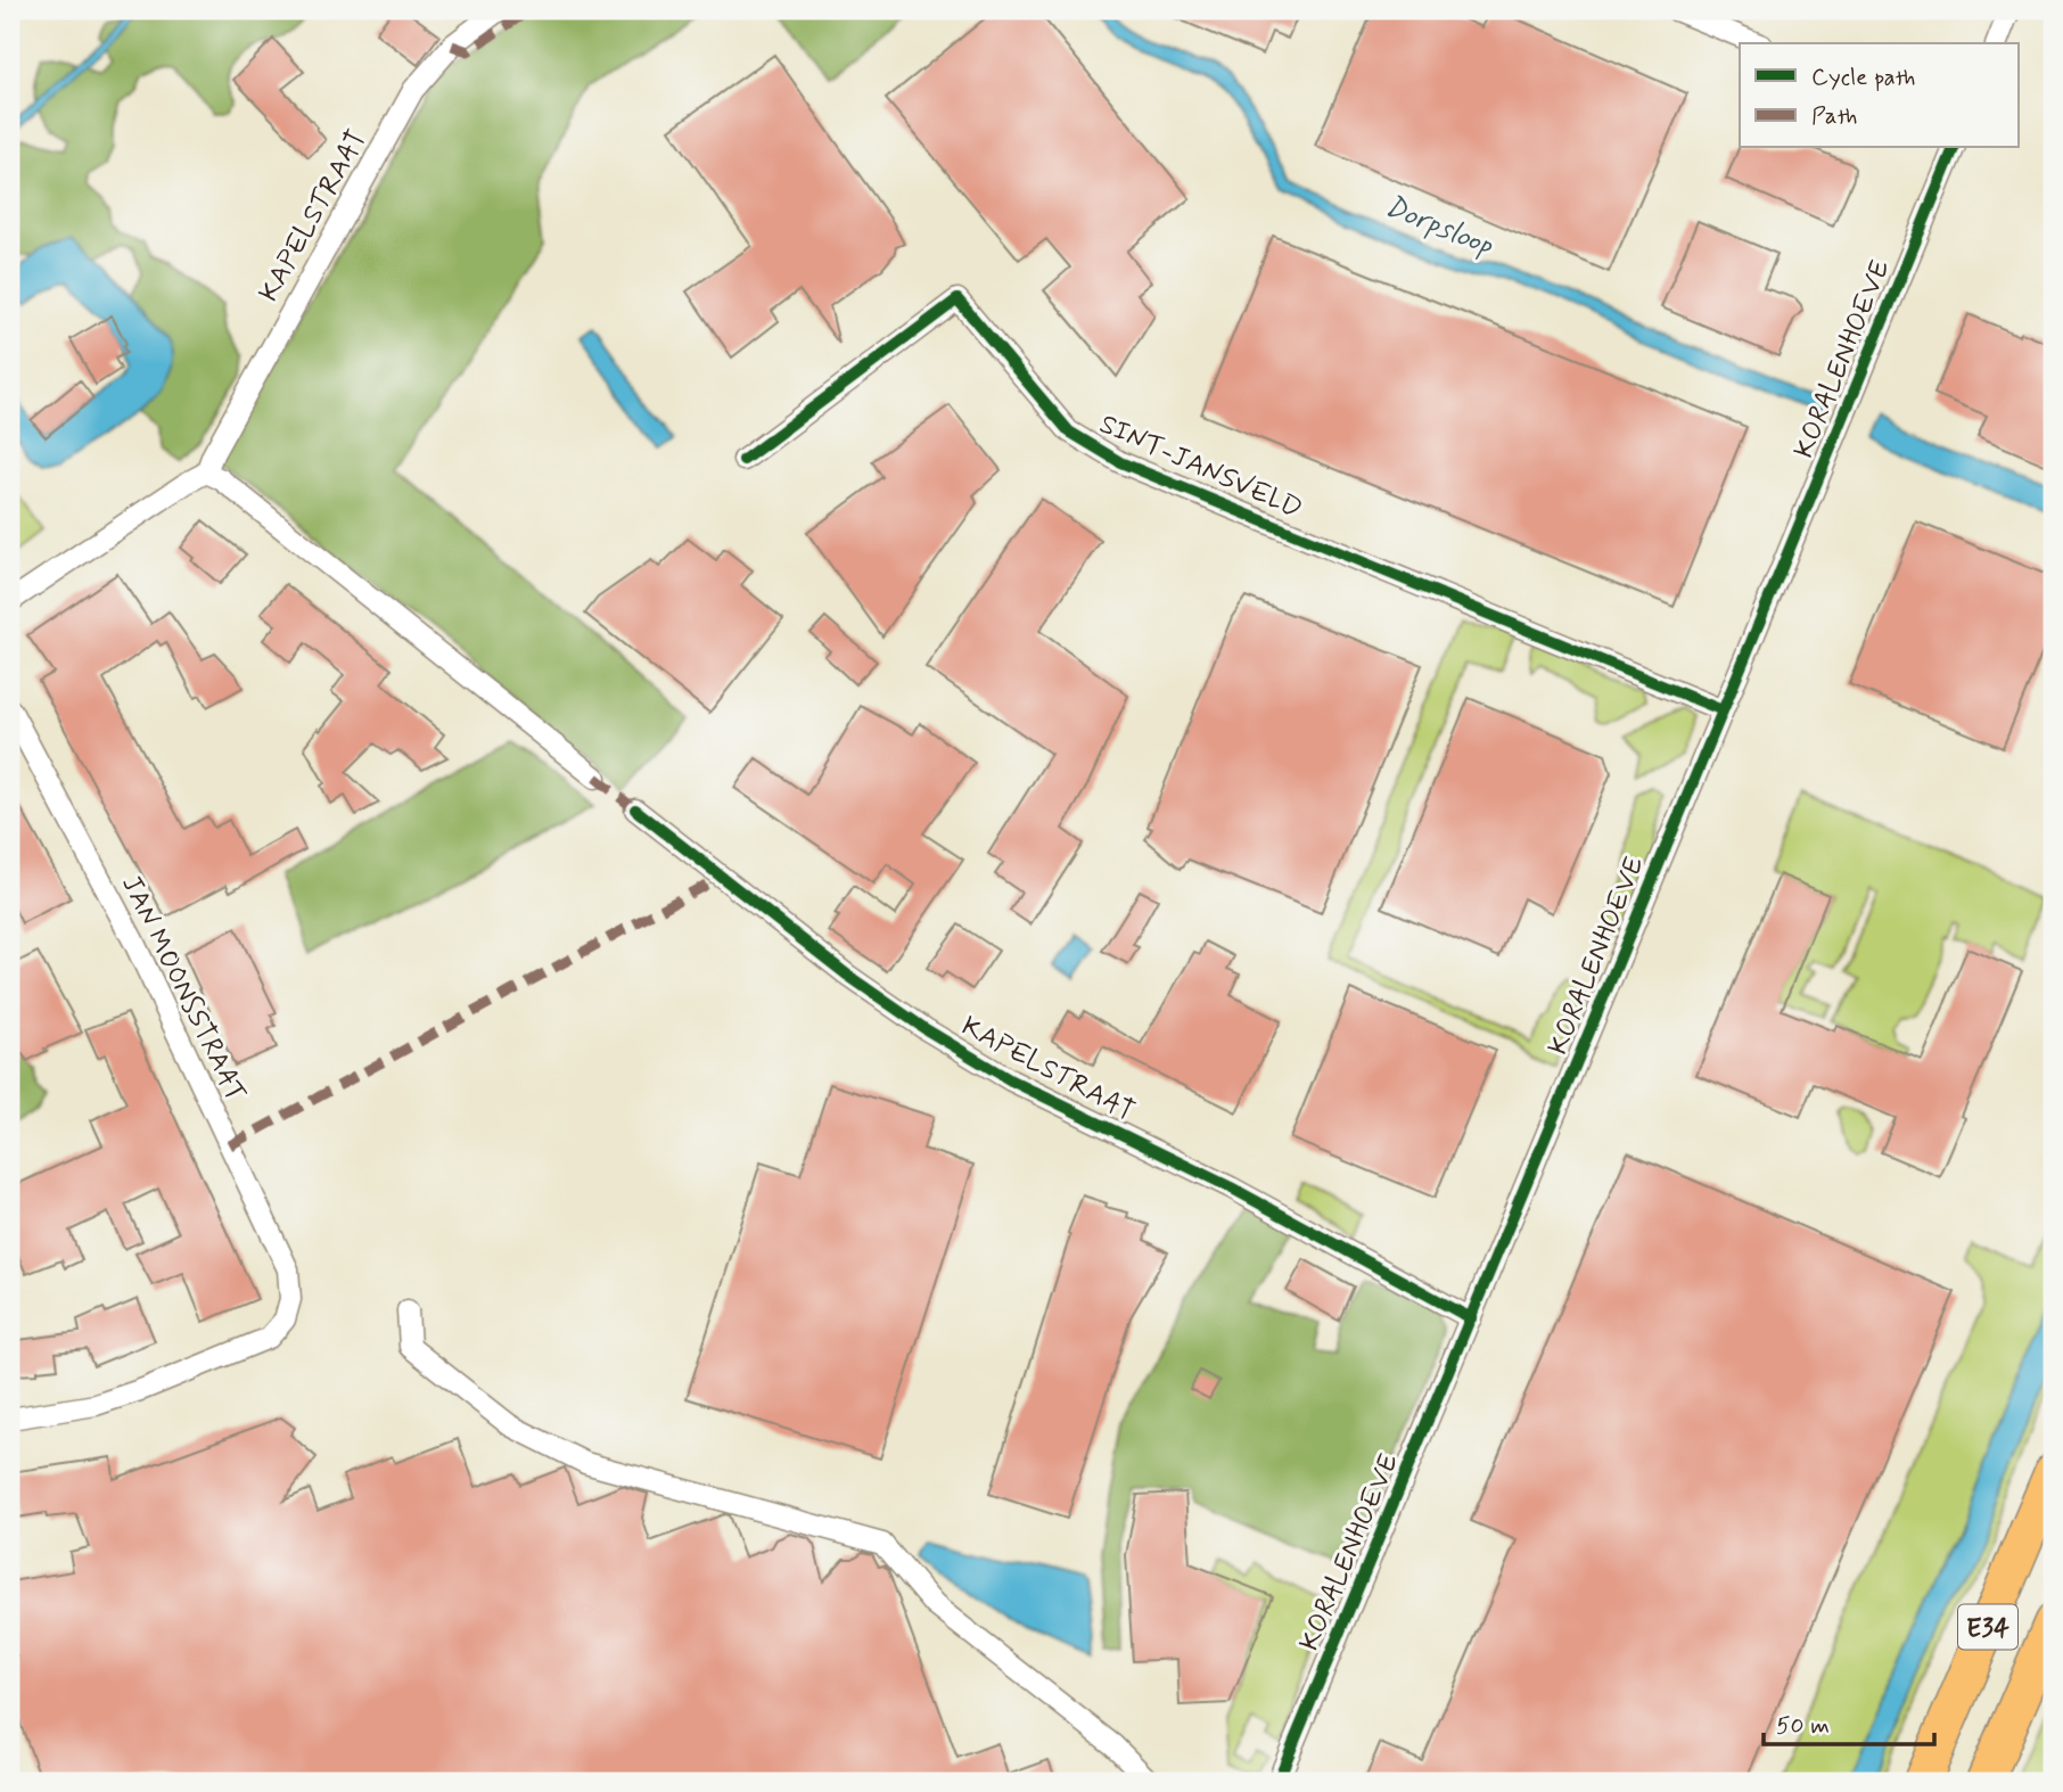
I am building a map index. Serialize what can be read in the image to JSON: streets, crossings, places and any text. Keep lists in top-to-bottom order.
{
  "streets": {
    "highway": ["E34"],
    "street": [
      "KAPELSTRAAT",
      "KORALENHOEVE",
      "SINT-JANSVELD",
      "JAN MOONSSTRAAT"
    ]
  },
  "crossings": [
    ["KAPELSTRAAT", "KORALENHOEVE"],
    ["KORALENHOEVE", "SINT-JANSVELD"]
  ],
  "water": ["Dorpsloop"],
  "legend": ["Cycle path", "Path"],
  "scale_bar": "50 m"
}
